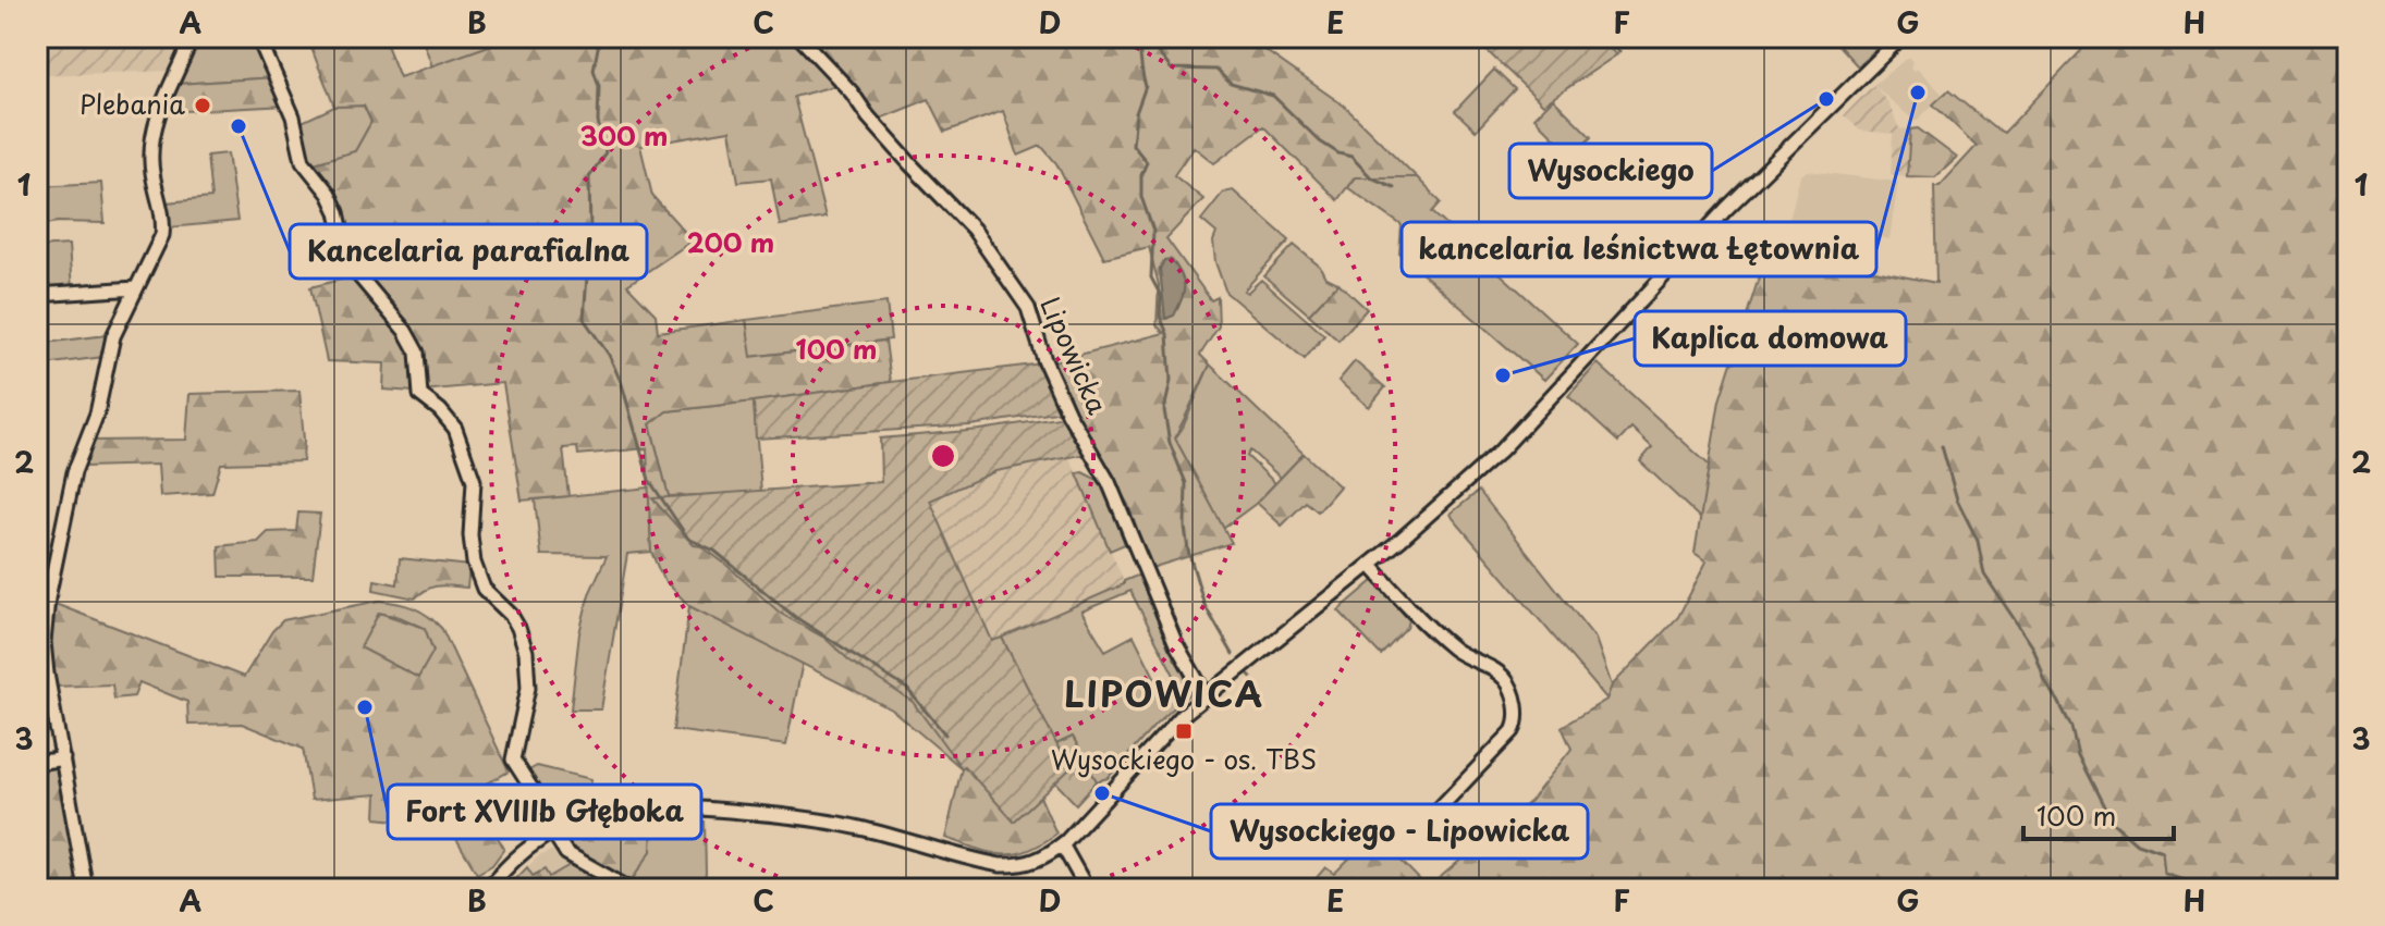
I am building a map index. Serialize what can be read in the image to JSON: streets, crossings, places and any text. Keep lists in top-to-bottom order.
{
  "streets": {
    "street": ["Lipowicka"]
  },
  "districts": ["LIPOWICA"],
  "places": {
    "other": [
      "kancelaria leśnictwa Łętownia",
      "Wysockiego",
      "Plebania",
      "Kancelaria parafialna",
      "Kaplica domowa",
      "Fort XVIIIb Głęboka",
      "Wysockiego - Lipowicka"
    ],
    "transit": ["Wysockiego - os. TBS"]
  },
  "scale_bar": "100 m",
  "grid": {
    "columns": [
      "A",
      "B",
      "C",
      "D",
      "E",
      "F",
      "G",
      "H"
    ],
    "rows": ["1", "2", "3"]
  },
  "rings": ["300 m", "200 m", "100 m"]
}
